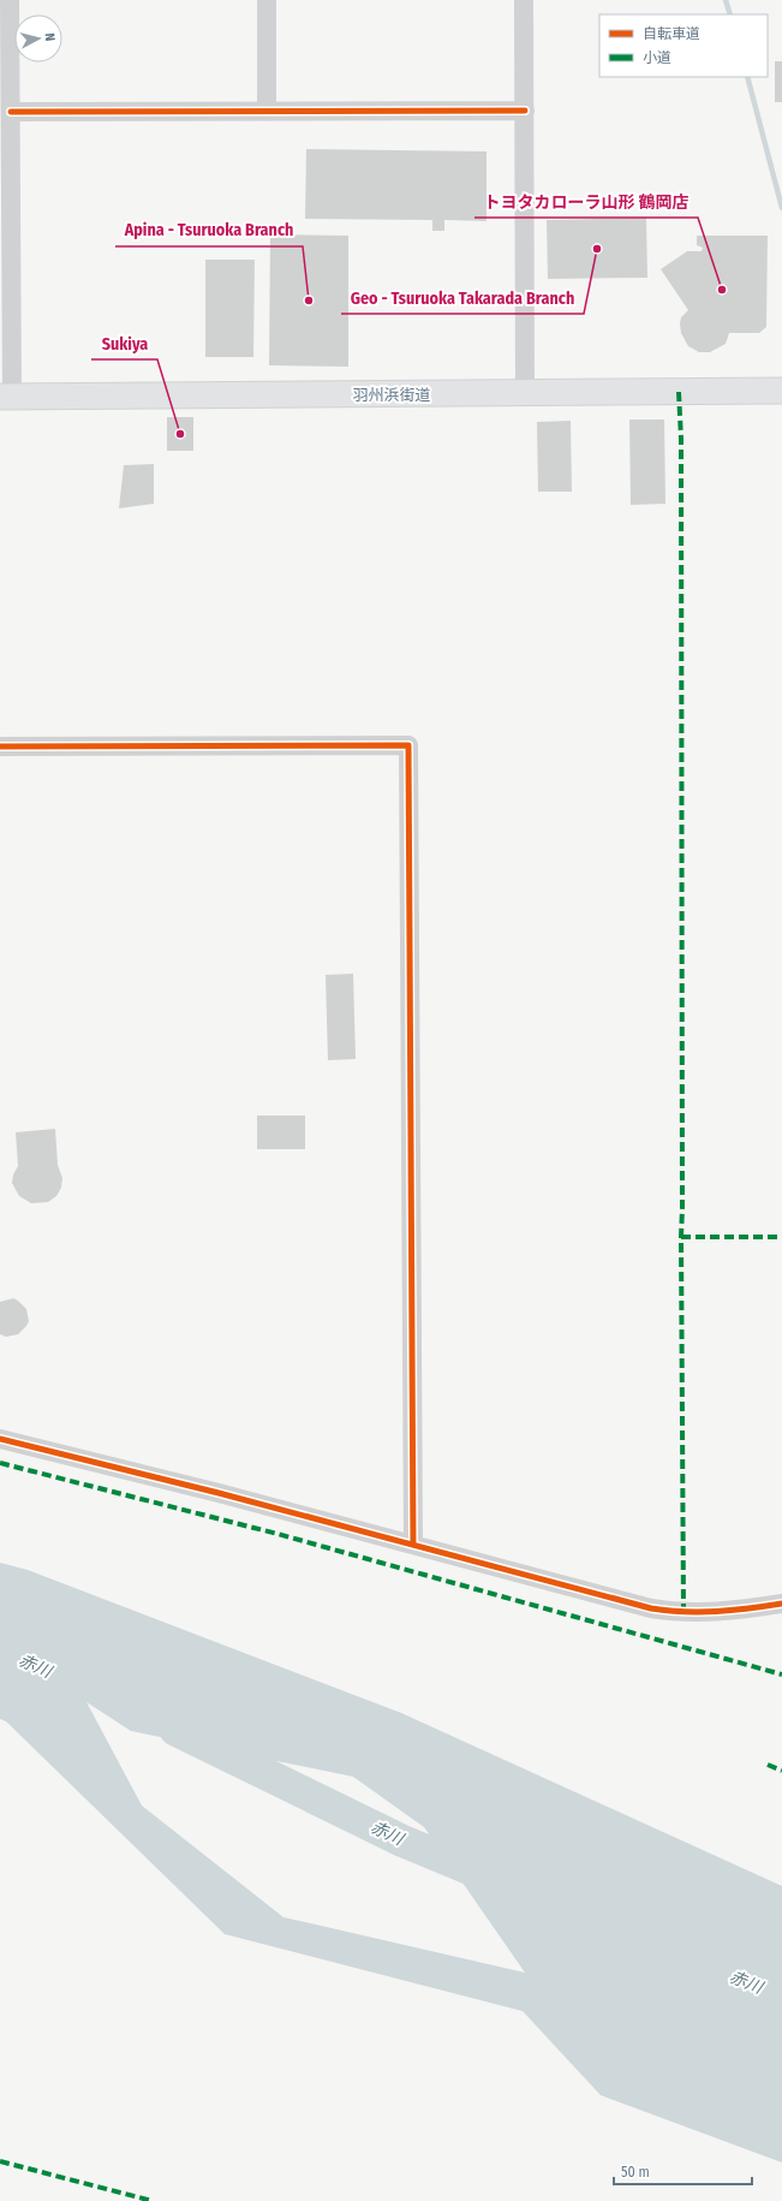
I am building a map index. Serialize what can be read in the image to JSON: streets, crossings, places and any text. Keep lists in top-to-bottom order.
{
  "streets": {
    "main road": ["羽州浜街道"]
  },
  "water": ["赤川"],
  "places": [
    "Geo - Tsuruoka Takarada Branch",
    "トヨタカローラ山形 鶴岡店",
    "Apina - Tsuruoka Branch",
    "Sukiya"
  ],
  "legend": ["自転車道", "小道"],
  "scale_bar": "50 m",
  "north": "right"
}
